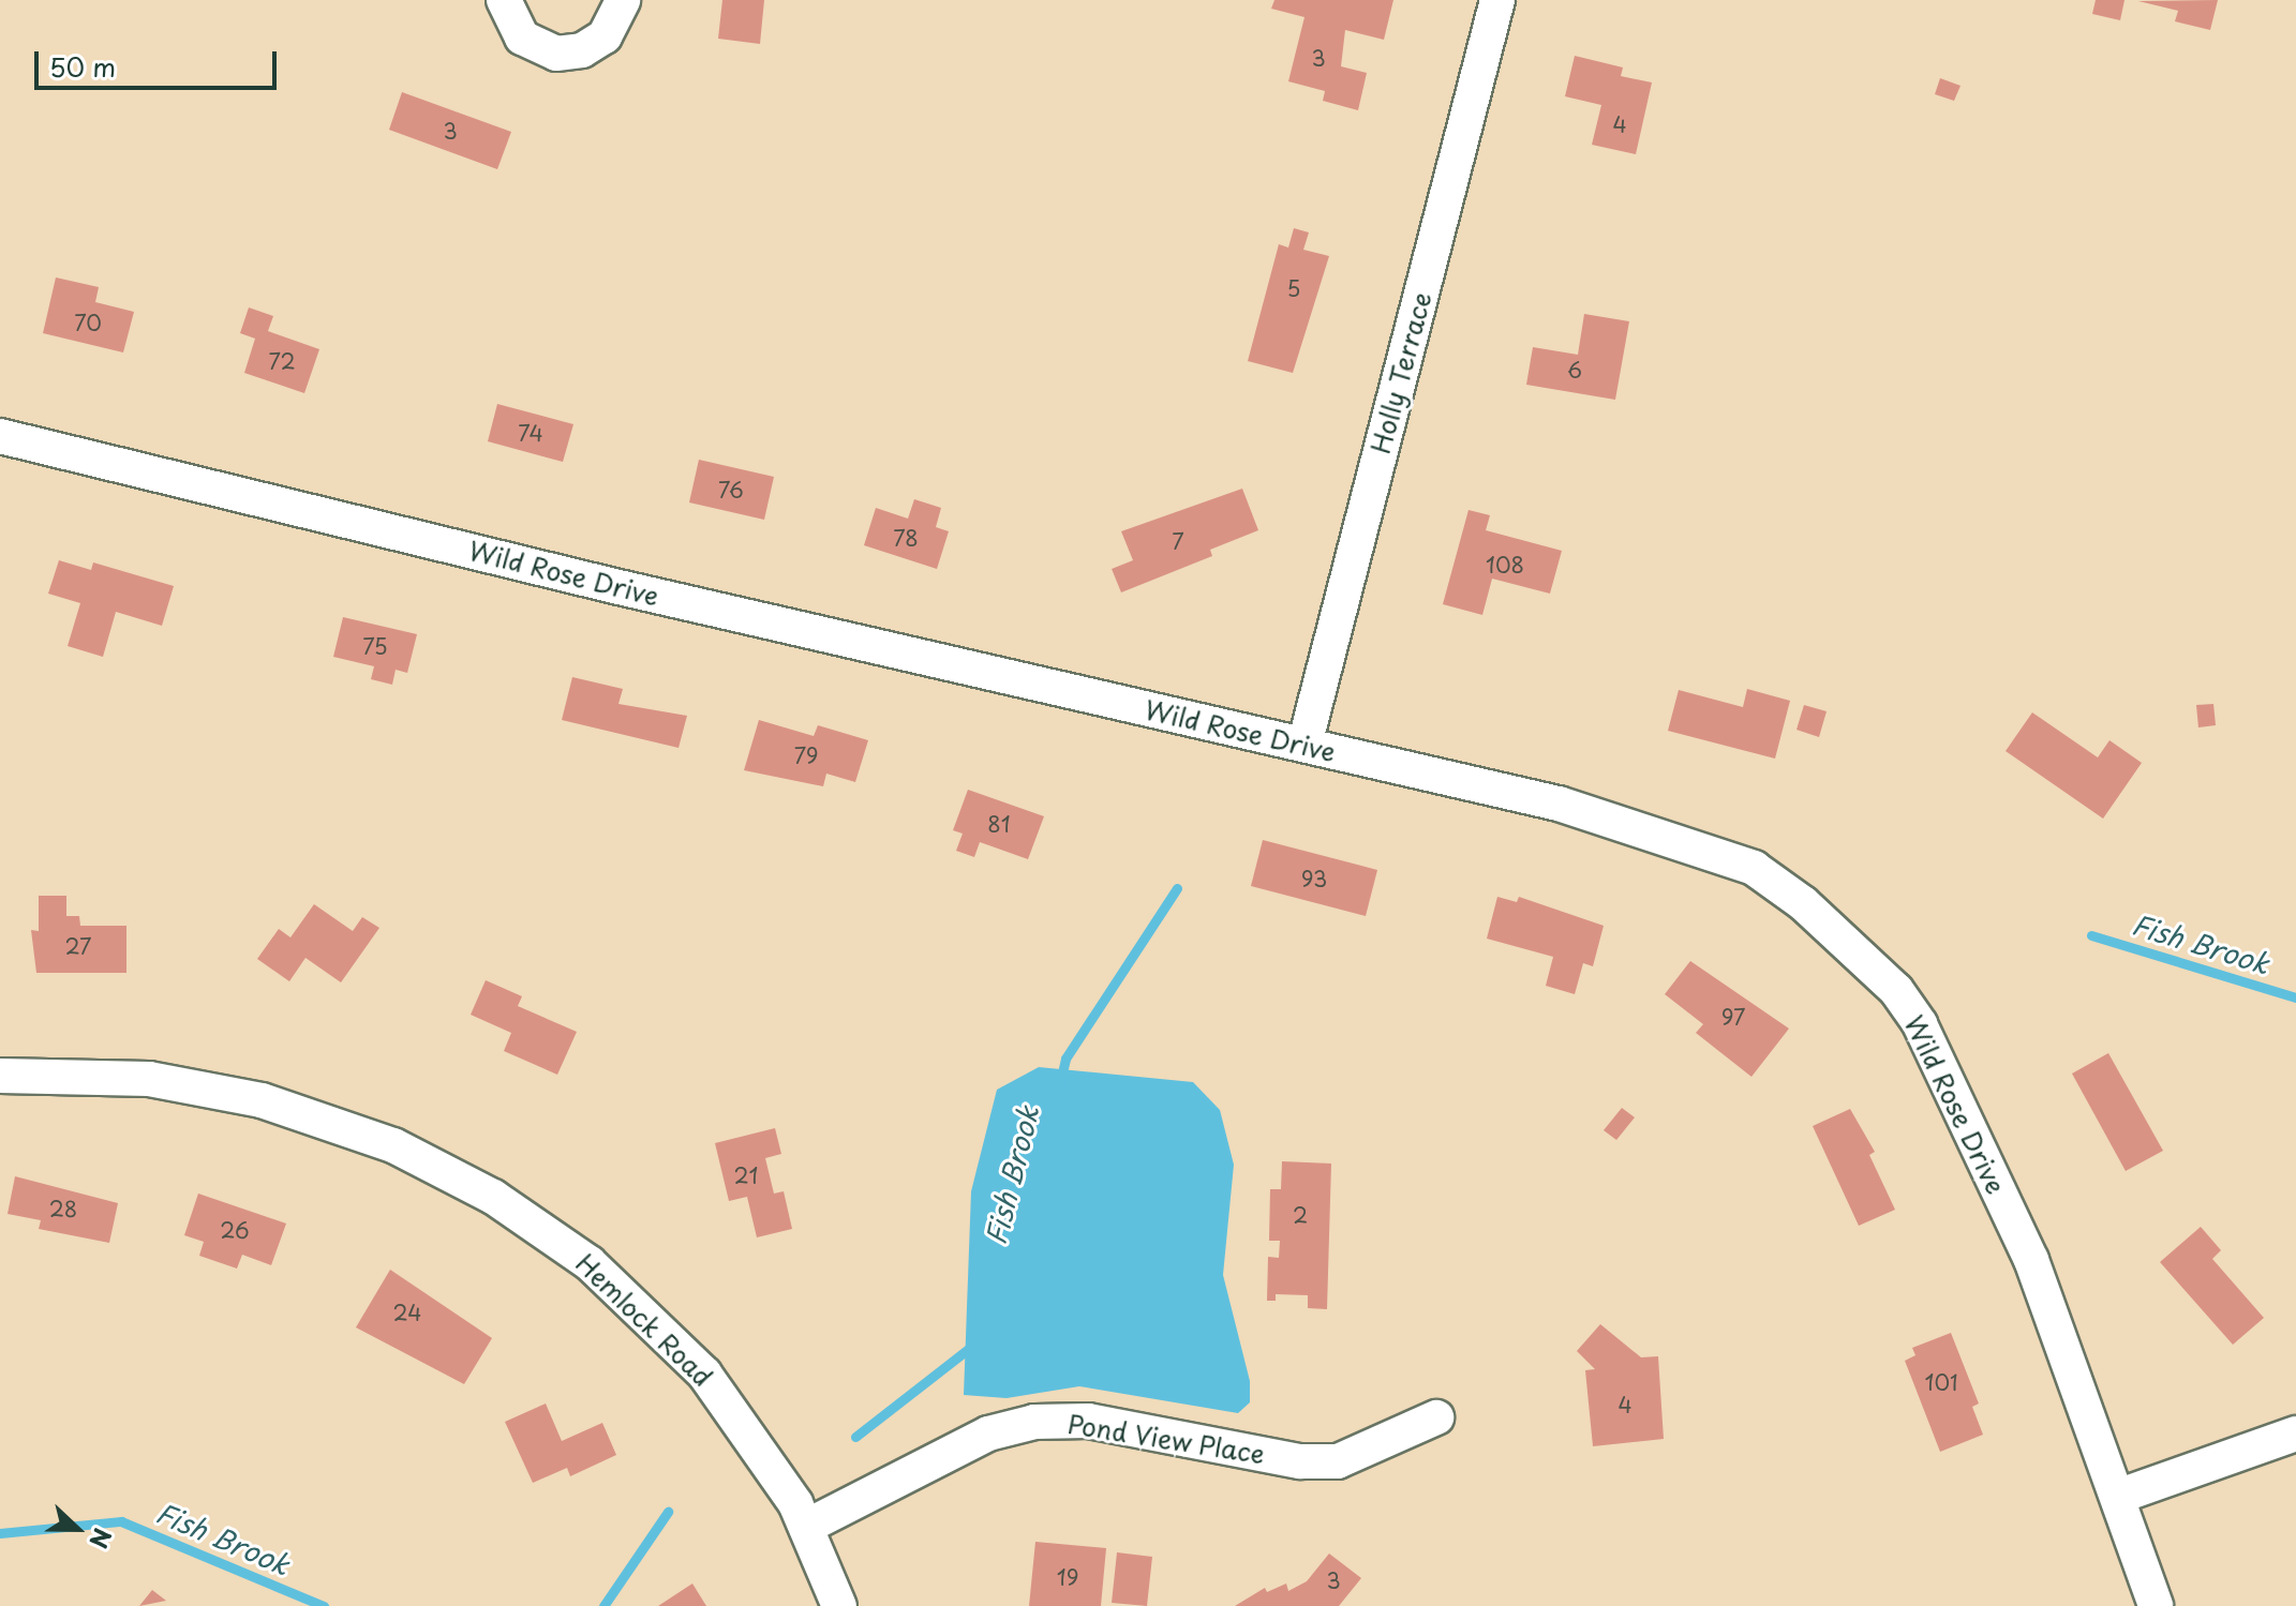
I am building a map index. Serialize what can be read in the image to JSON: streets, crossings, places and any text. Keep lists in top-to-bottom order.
{
  "streets": {
    "street": [
      "Holly Terrace",
      "Wild Rose Drive",
      "Hemlock Road",
      "Pond View Place"
    ]
  },
  "crossings": [
    ["Holly Terrace", "Wild Rose Drive"],
    ["Hemlock Road", "Pond View Place"]
  ],
  "water": ["Fish Brook"],
  "house_numbers": [
    "3",
    "4",
    "3",
    "5",
    "70",
    "72",
    "6",
    "74",
    "76",
    "78",
    "7",
    "108",
    "75",
    "79",
    "81",
    "93",
    "27",
    "97",
    "21",
    "28",
    "2",
    "26",
    "24",
    "101",
    "4",
    "19",
    "3"
  ],
  "scale_bar": "50 m",
  "north": "right"
}
